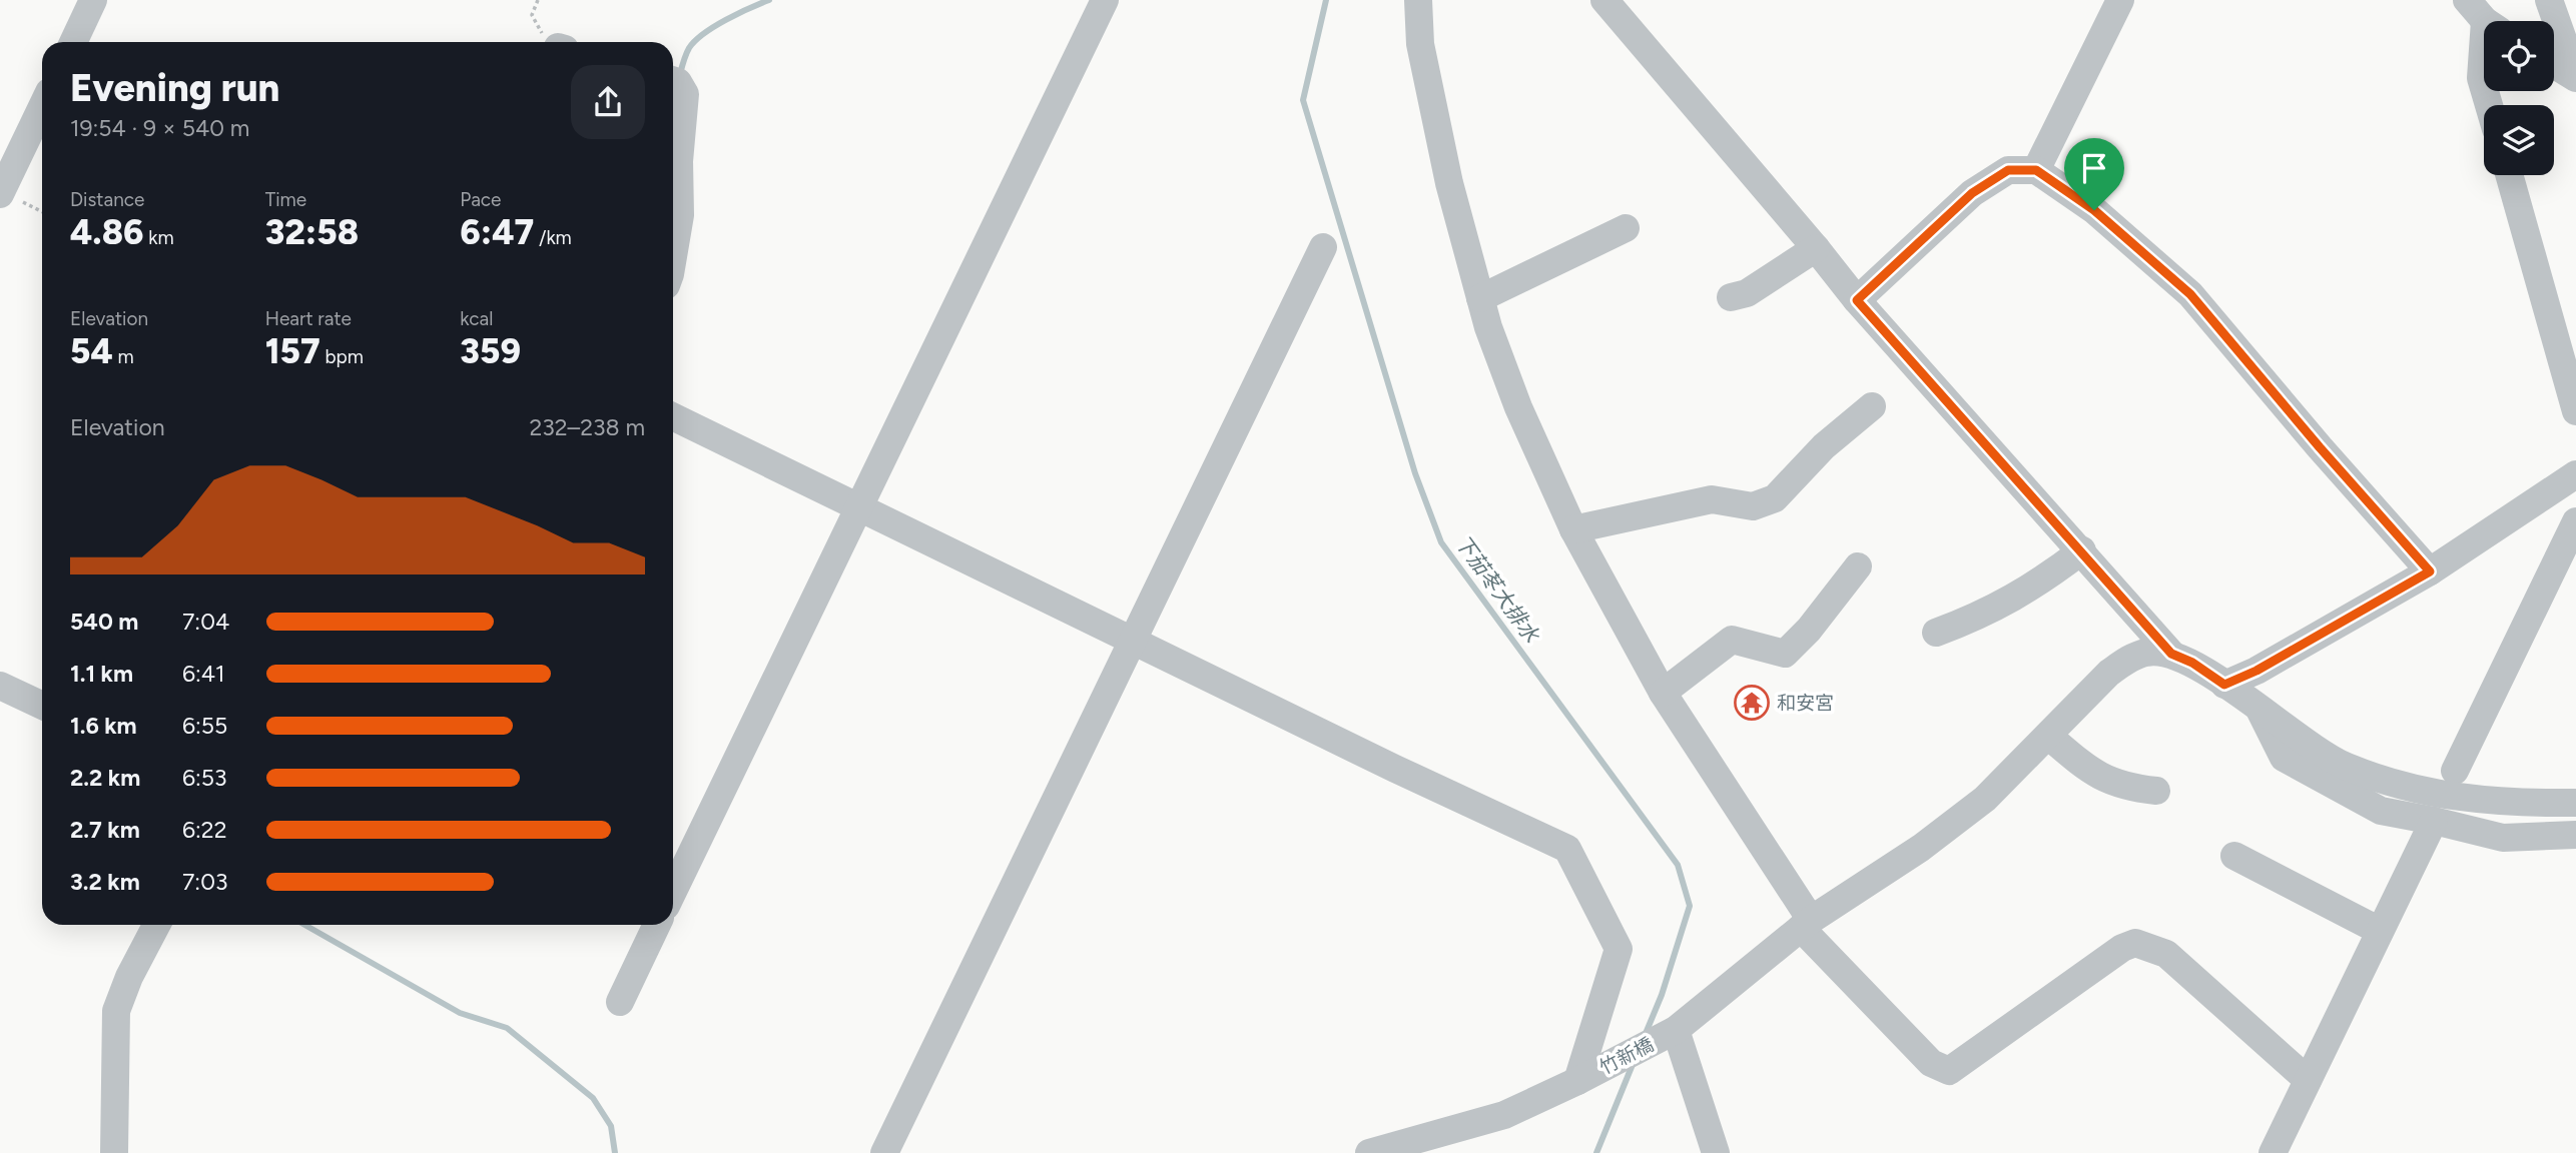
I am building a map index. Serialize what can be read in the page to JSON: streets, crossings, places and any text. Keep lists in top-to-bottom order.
{
  "streets": {
    "street": ["竹新橋"]
  },
  "water": ["下茄苳大排水"],
  "places": {
    "temple": ["和安宮"]
  },
  "page": {
    "heading": ["Evening run", "19:54 · 9 × 540 m"],
    "stats": [
      ["Distance", "4.86 km"],
      ["Time", "32:58"],
      ["Pace", "6:47 /km"],
      ["Elevation", "54 m"],
      ["Heart rate", "157 bpm"],
      ["kcal", "359"]
    ],
    "chart": ["Elevation", "232–238 m"],
    "list": [
      {
        "name": "540 m",
        "note": "7:04"
      },
      {
        "name": "1.1 km",
        "note": "6:41"
      },
      {
        "name": "1.6 km",
        "note": "6:55"
      },
      {
        "name": "2.2 km",
        "note": "6:53"
      },
      {
        "name": "2.7 km",
        "note": "6:22"
      },
      {
        "name": "3.2 km",
        "note": "7:03"
      }
    ]
  }
}
